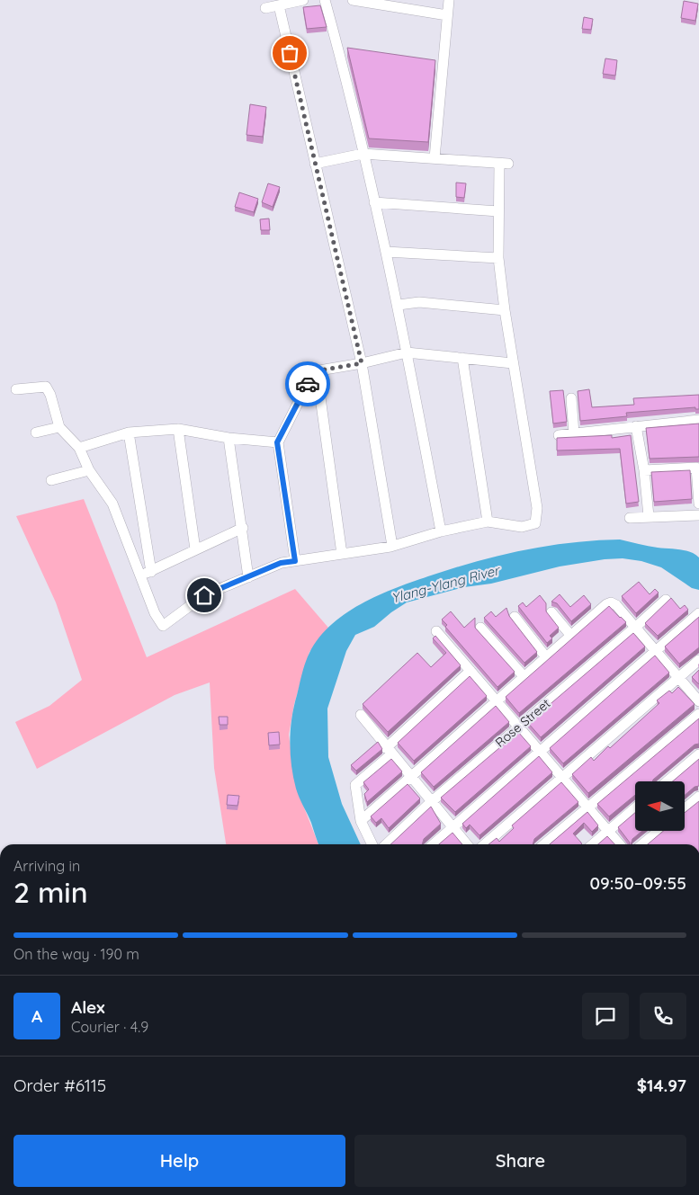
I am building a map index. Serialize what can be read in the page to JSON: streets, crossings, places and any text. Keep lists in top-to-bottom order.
{
  "streets": {
    "street": ["Rose Street"]
  },
  "water": ["Ylang-Ylang River"],
  "north": "left",
  "page": {
    "heading": ["2 min", "Arriving in", "09:50–09:55"],
    "panel": [
      "Alex",
      "Courier · 4.9",
      "Order #6115",
      "$14.97"
    ],
    "bar": "On the way · 190 m",
    "round": "A",
    "buttons": ["Help", "Share"]
  }
}
